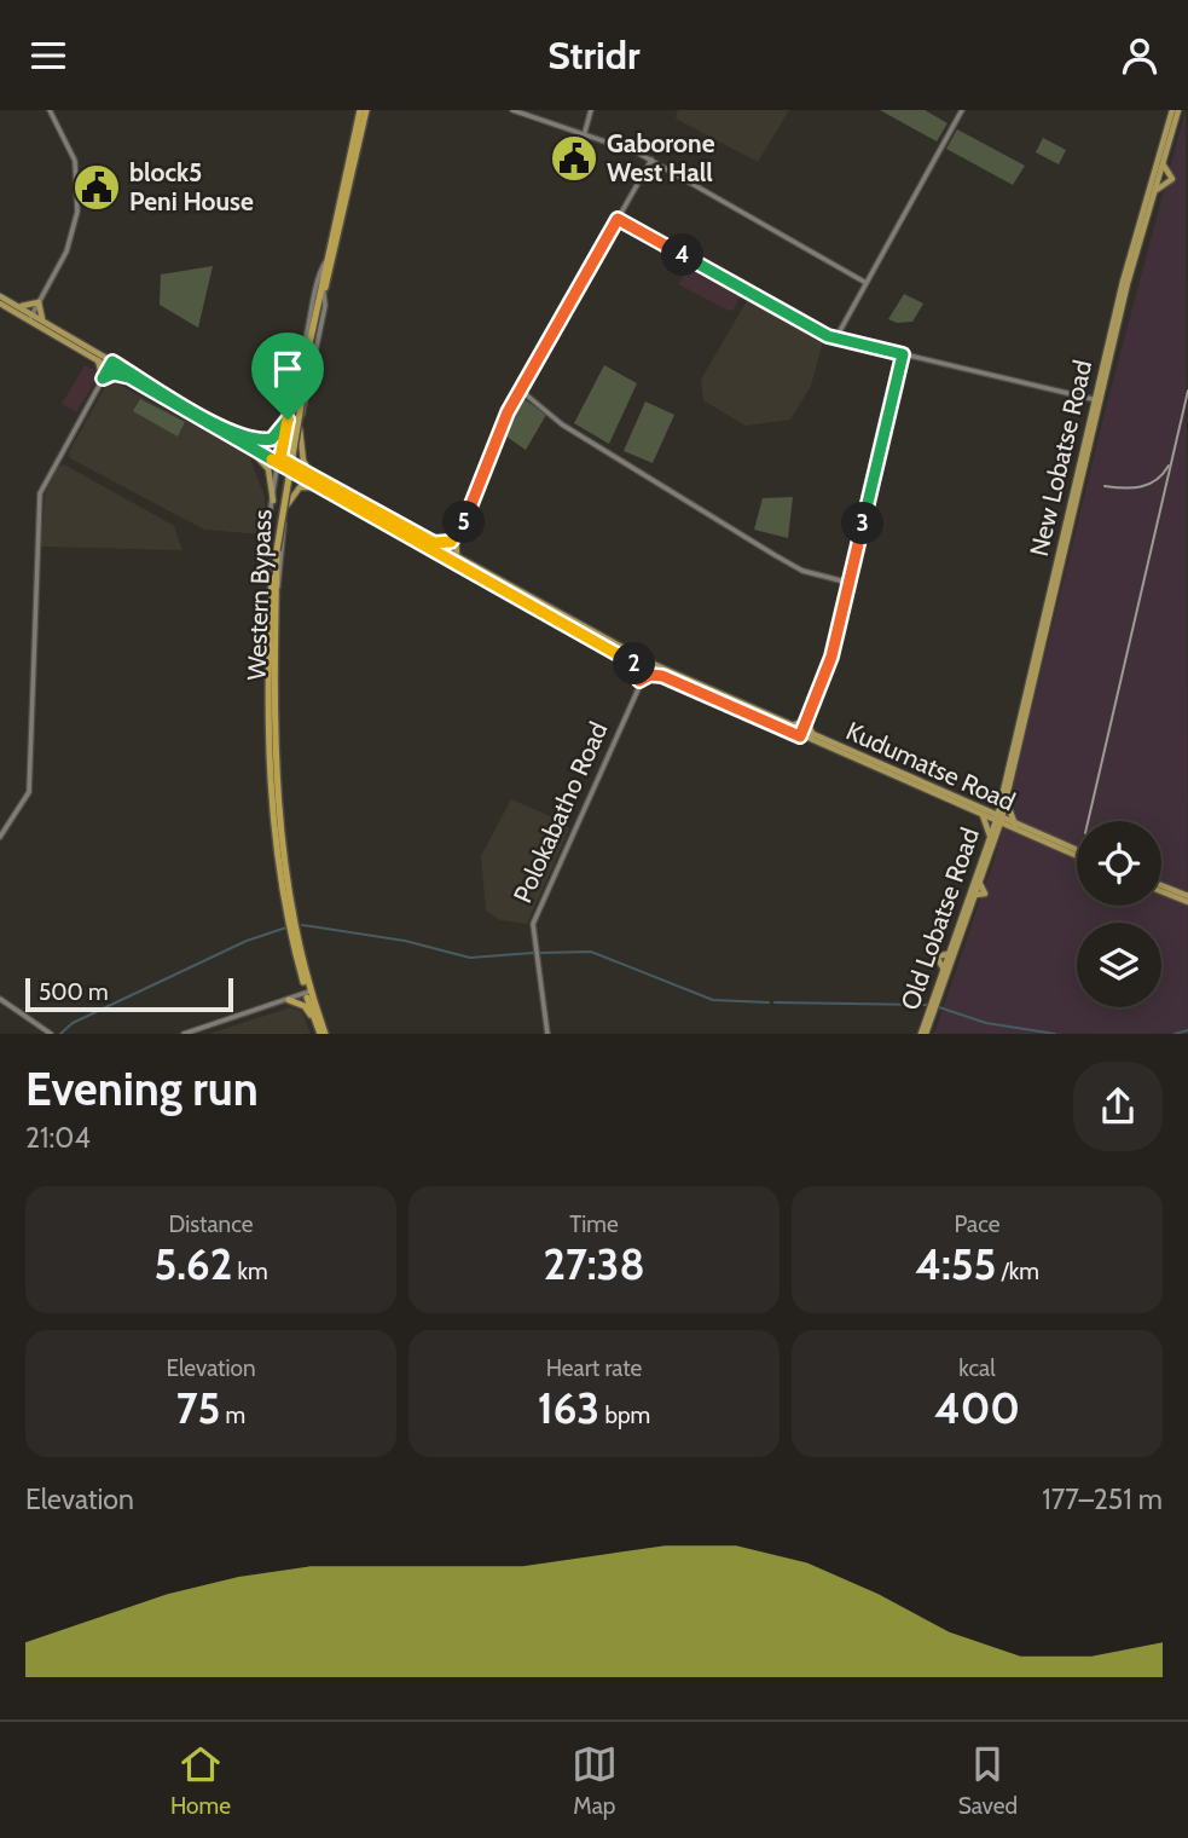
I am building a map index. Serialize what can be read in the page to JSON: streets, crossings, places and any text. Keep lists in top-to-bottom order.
{
  "streets": {
    "highway": ["Western Bypass"],
    "main road": ["New Lobatse Road", "Kudumatse Road", "Old Lobatse Road"],
    "street": ["Polokabatho Road"]
  },
  "crossings": [
    ["New Lobatse Road", "Kudumatse Road"],
    ["New Lobatse Road", "Old Lobatse Road"],
    ["Kudumatse Road", "Polokabatho Road"]
  ],
  "places": {
    "public building": ["Gaborone West Hall", "block5 Peni House"]
  },
  "scale_bar": "500 m",
  "page": {
    "header": "Stridr",
    "pins": [
      "4",
      "5",
      "3",
      "2"
    ],
    "scale": "500 m",
    "heading": ["Evening run", "21:04"],
    "stats": [
      ["Distance", "5.62 km"],
      ["Time", "27:38"],
      ["Pace", "4:55 /km"],
      ["Elevation", "75 m"],
      ["Heart rate", "163 bpm"],
      ["kcal", "400"]
    ],
    "chart": ["Elevation", "177–251 m"],
    "tabs": ["Home", "Map", "Saved"]
  }
}
